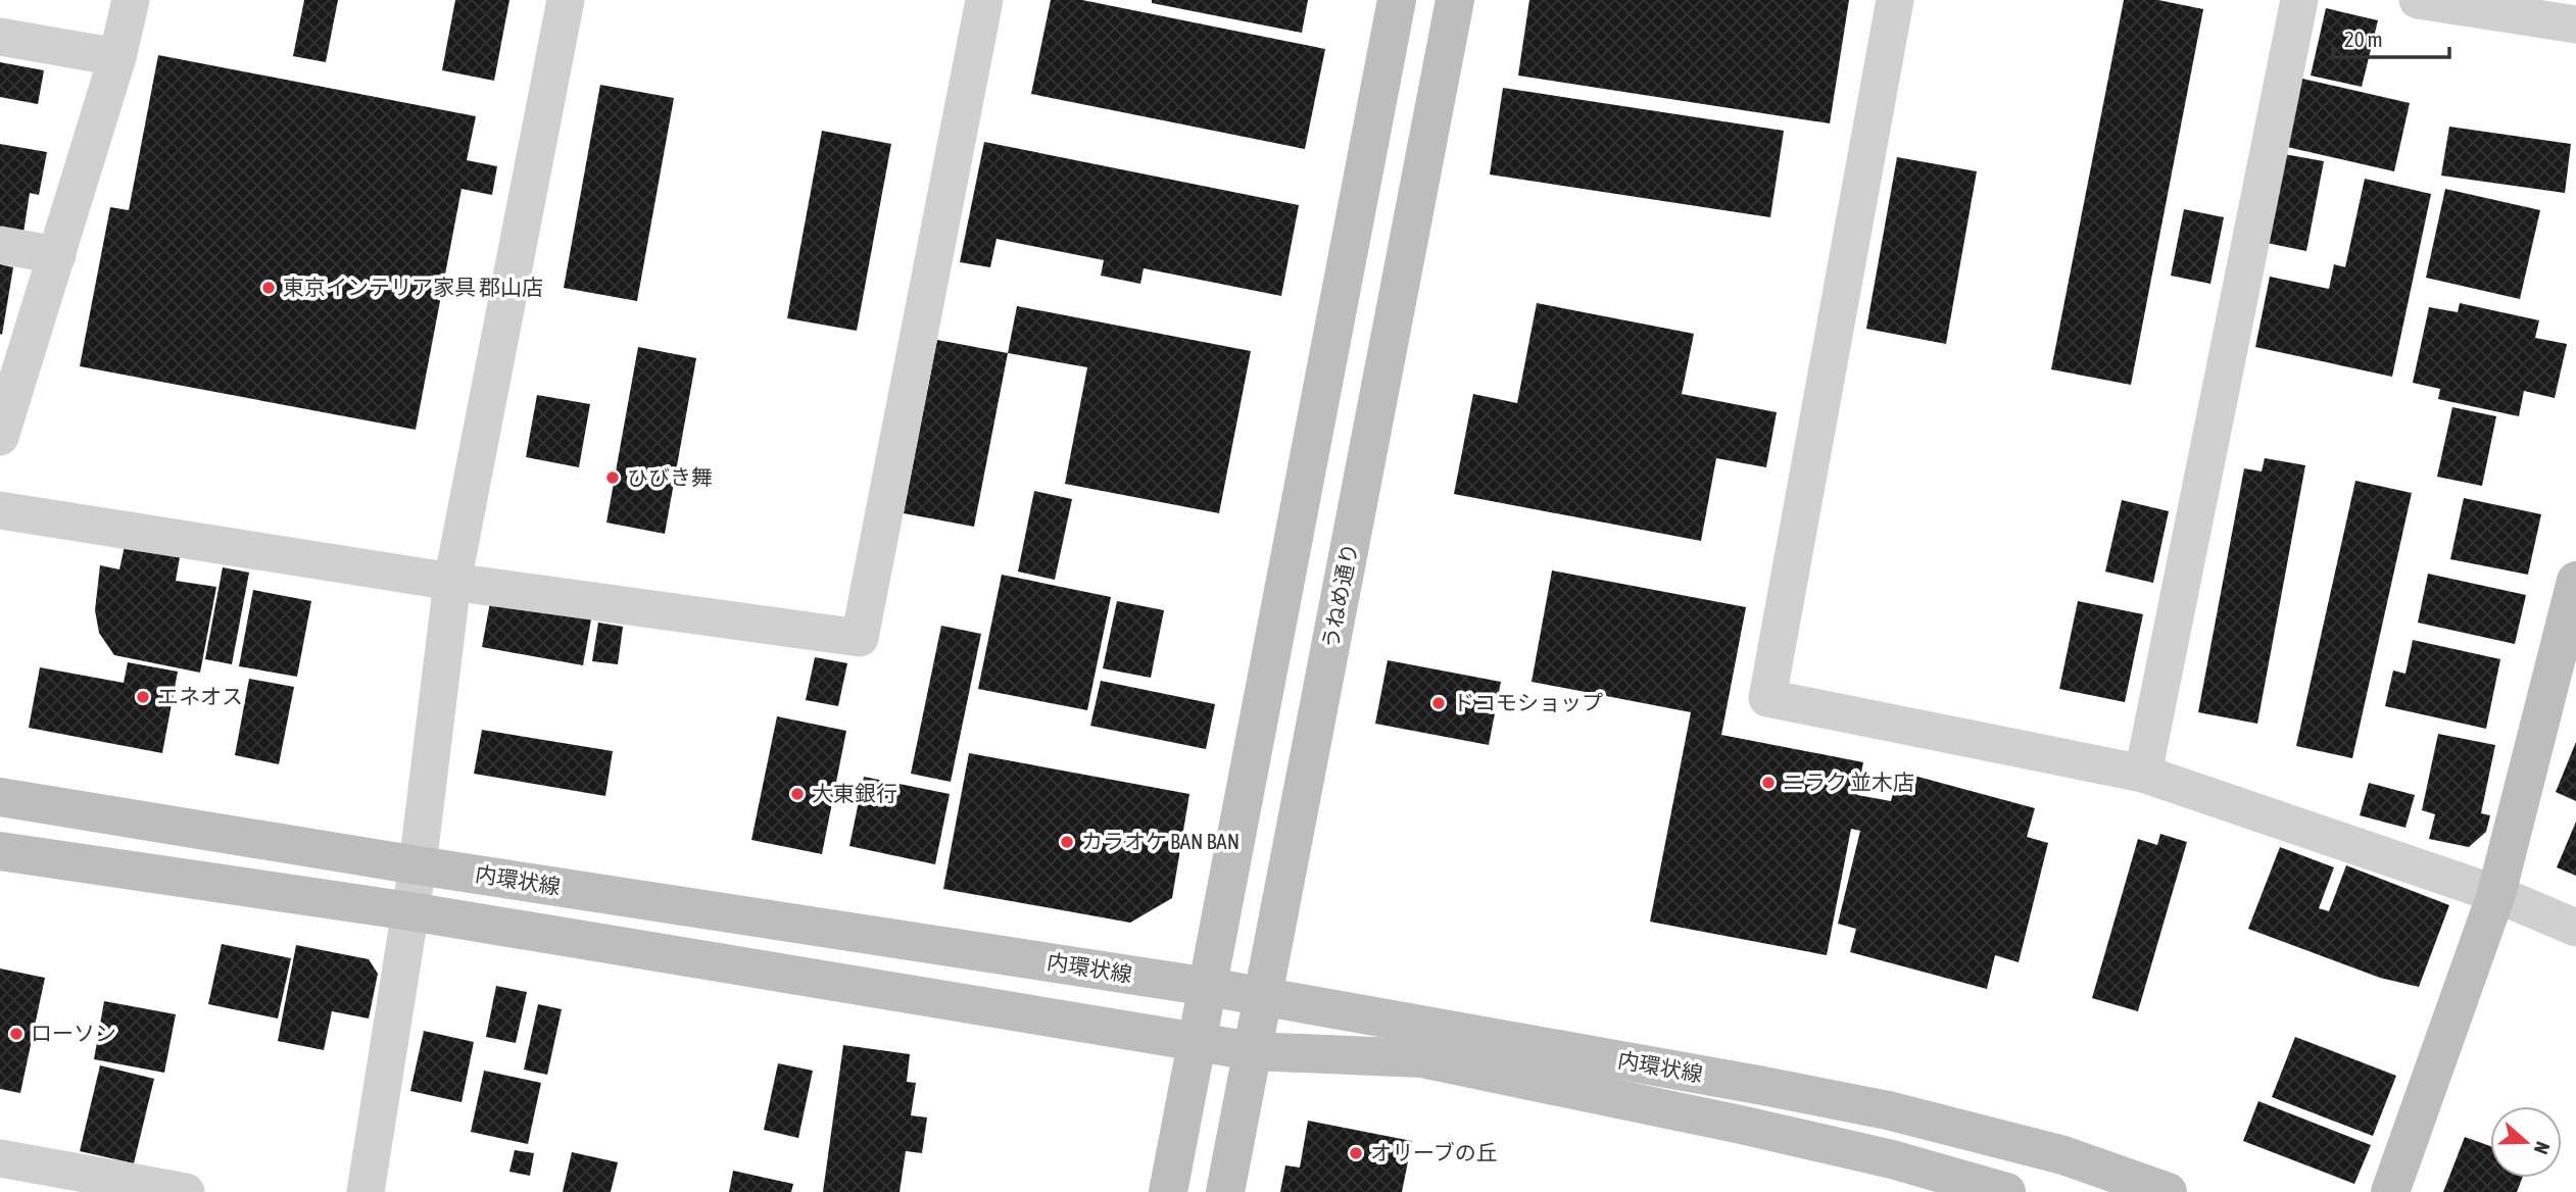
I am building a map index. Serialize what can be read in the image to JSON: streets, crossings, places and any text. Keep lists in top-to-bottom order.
{
  "streets": {
    "street": ["うねめ通り", "内環状線"]
  },
  "crossings": [
    ["うねめ通り", "内環状線"]
  ],
  "places": [
    "東京インテリア家具 郡山店",
    "ひびき舞",
    "エネオス",
    "ドコモショップ",
    "ニラク 並木店",
    "大東銀行",
    "カラオケ BAN BAN",
    "ローソン",
    "オリーブの丘"
  ],
  "scale_bar": "20 m",
  "north": "right"
}
